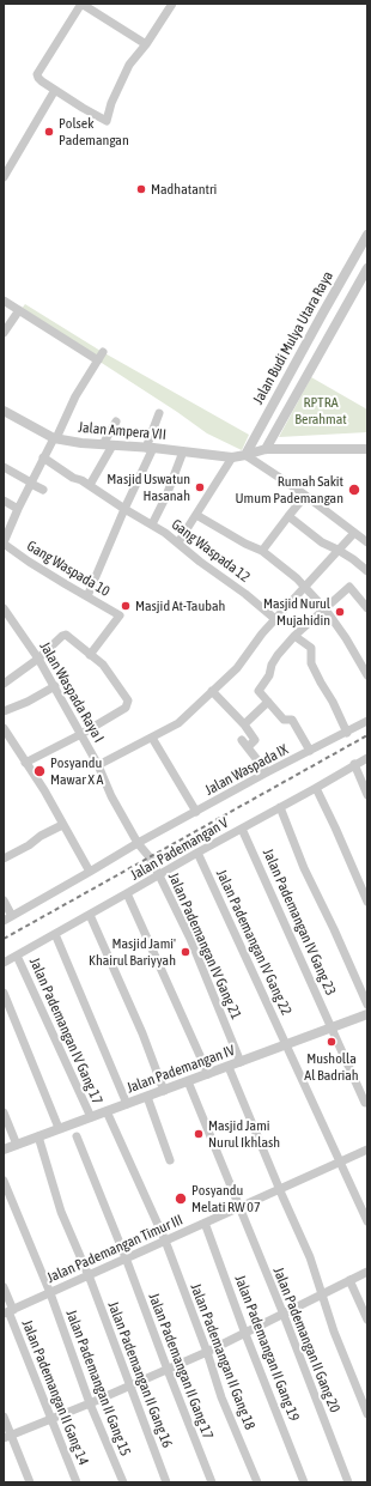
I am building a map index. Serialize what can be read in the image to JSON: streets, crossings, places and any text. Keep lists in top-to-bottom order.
{
  "streets": {
    "street": [
      "Jalan Budi Mulya Utara Raya",
      "Jalan Ampera VII",
      "Gang Waspada 12",
      "Gang Waspada 10",
      "Jalan Waspada Raya I",
      "Jalan Waspada IX",
      "Jalan Pademangan V",
      "Jalan Pademangan IV Gang 23",
      "Jalan Pademangan IV Gang 22",
      "Jalan Pademangan IV Gang 21",
      "Jalan Pademangan IV Gang 17",
      "Jalan Pademangan IV",
      "Jalan Pademangan Timur III",
      "Jalan Pademangan II Gang 20",
      "Jalan Pademangan II Gang 19",
      "Jalan Pademangan II Gang 18",
      "Jalan Pademangan II Gang 17",
      "Jalan Pademangan II Gang 16",
      "Jalan Pademangan II Gang 15",
      "Jalan Pademangan II Gang 14"
    ]
  },
  "crossings": [
    ["Jalan Budi Mulya Utara Raya", "Jalan Ampera VII"],
    ["Jalan Waspada Raya I", "Jalan Waspada IX"],
    ["Jalan Waspada Raya I", "Jalan Pademangan IV Gang 21"],
    ["Jalan Waspada IX", "Jalan Pademangan IV Gang 21"],
    ["Jalan Pademangan V", "Jalan Pademangan IV Gang 23"],
    ["Jalan Pademangan V", "Jalan Pademangan IV Gang 22"],
    ["Jalan Pademangan V", "Jalan Pademangan IV Gang 21"],
    ["Jalan Pademangan V", "Jalan Pademangan IV Gang 17"],
    ["Jalan Pademangan IV Gang 23", "Jalan Pademangan IV"],
    ["Jalan Pademangan IV Gang 22", "Jalan Pademangan IV"],
    ["Jalan Pademangan IV Gang 22", "Jalan Pademangan Timur III"],
    ["Jalan Pademangan IV Gang 21", "Jalan Pademangan IV"],
    ["Jalan Pademangan IV Gang 17", "Jalan Pademangan IV"],
    ["Jalan Pademangan IV", "Jalan Pademangan II Gang 20"],
    ["Jalan Pademangan IV", "Jalan Pademangan II Gang 18"],
    ["Jalan Pademangan IV", "Jalan Pademangan II Gang 16"],
    ["Jalan Pademangan Timur III", "Jalan Pademangan II Gang 20"],
    ["Jalan Pademangan Timur III", "Jalan Pademangan II Gang 19"],
    ["Jalan Pademangan Timur III", "Jalan Pademangan II Gang 18"],
    ["Jalan Pademangan Timur III", "Jalan Pademangan II Gang 17"],
    ["Jalan Pademangan Timur III", "Jalan Pademangan II Gang 16"],
    ["Jalan Pademangan Timur III", "Jalan Pademangan II Gang 15"],
    ["Jalan Pademangan Timur III", "Jalan Pademangan II Gang 14"]
  ],
  "parks": ["RPTRA Berahmat"],
  "places": [
    "Polsek Pademangan",
    "Madhatantri",
    "Masjid Uswatun Hasanah",
    "Rumah Sakit Umum Pademangan",
    "Masjid At-Taubah",
    "Masjid Nurul Mujahidin",
    "Posyandu Mawar X A",
    "Masjid Jami' Khairul Bariyyah",
    "Musholla Al Badriah",
    "Masjid Jami Nurul Ikhlash",
    "Posyandu Melati RW 07"
  ]
}
